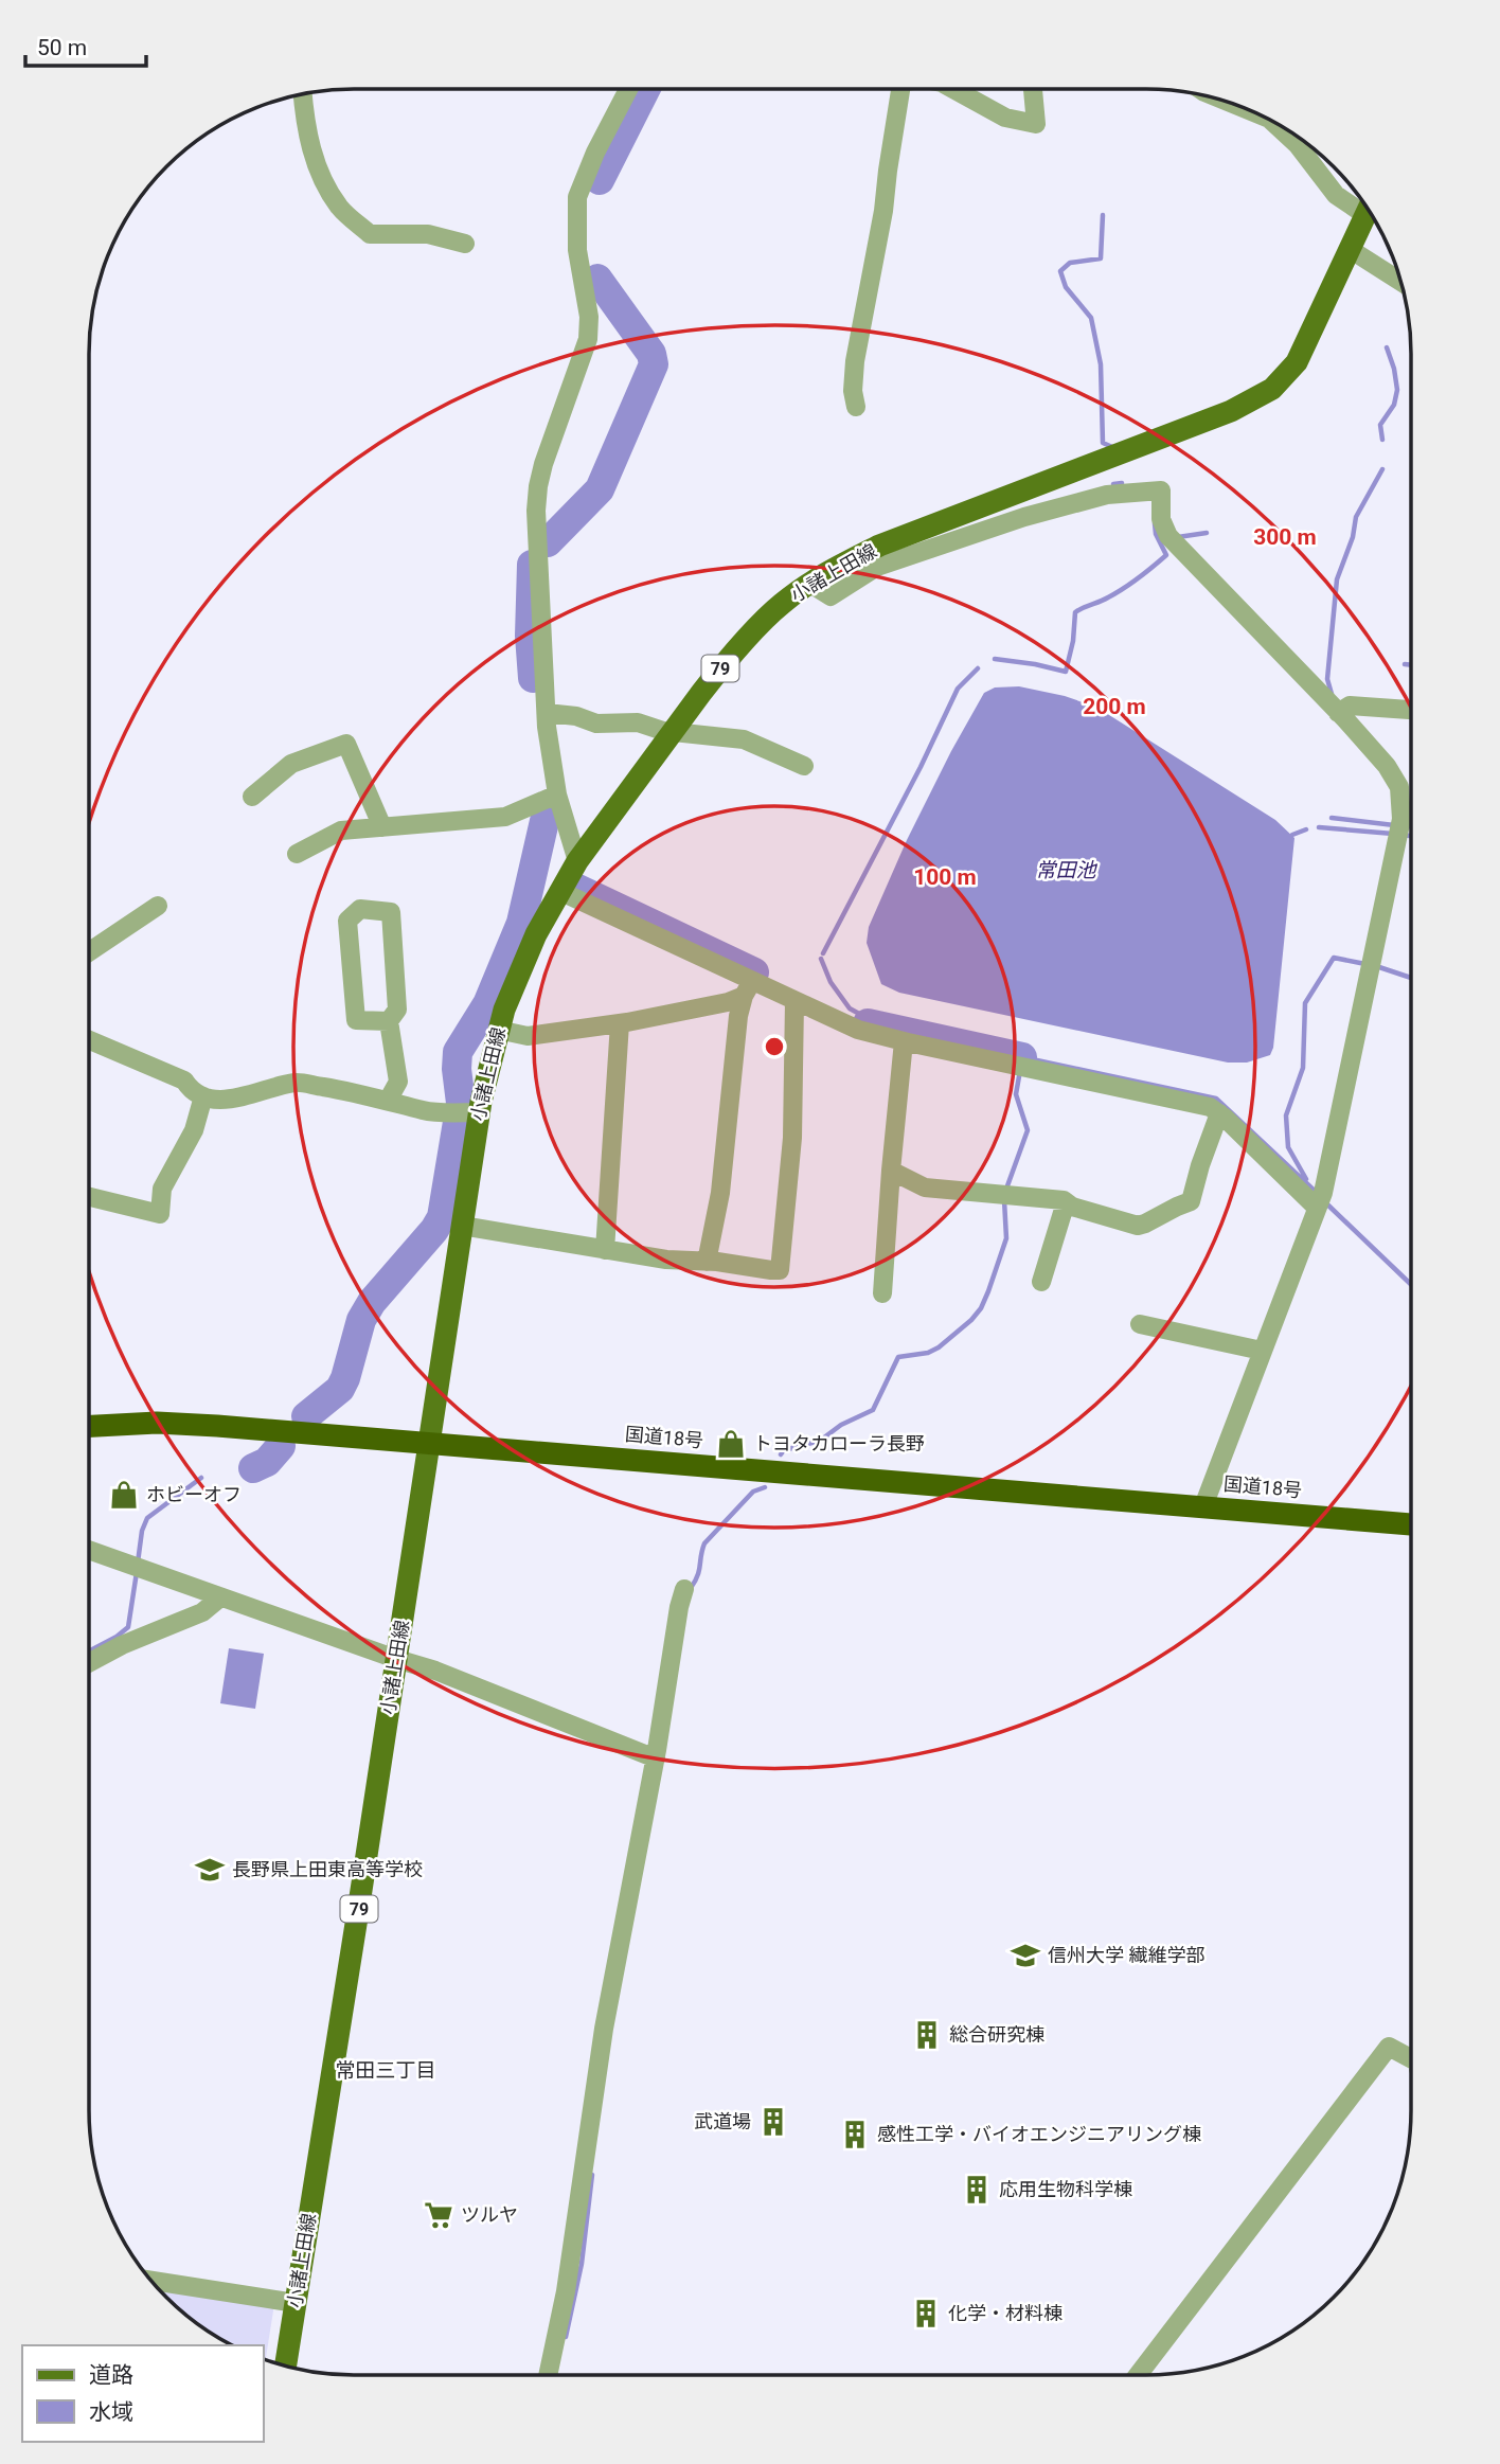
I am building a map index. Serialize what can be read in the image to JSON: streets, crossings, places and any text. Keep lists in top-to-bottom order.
{
  "streets": {
    "highway": ["国道18号"],
    "main road": ["小諸上田線", "79"]
  },
  "crossings": [
    ["小諸上田線", "国道18号"]
  ],
  "districts": ["常田三丁目"],
  "water": ["常田池"],
  "places": {
    "shop": ["トヨタカローラ長野", "ホビーオフ"],
    "school or university": ["長野県上田東高等学校", "信州大学 繊維学部"],
    "building": [
      "総合研究棟",
      "武道場",
      "感性工学・バイオエンジニアリング棟",
      "応用生物科学棟",
      "化学・材料棟"
    ],
    "supermarket": ["ツルヤ"]
  },
  "legend": ["道路", "水域"],
  "scale_bar": "50 m",
  "rings": ["300 m", "200 m", "100 m"]
}
